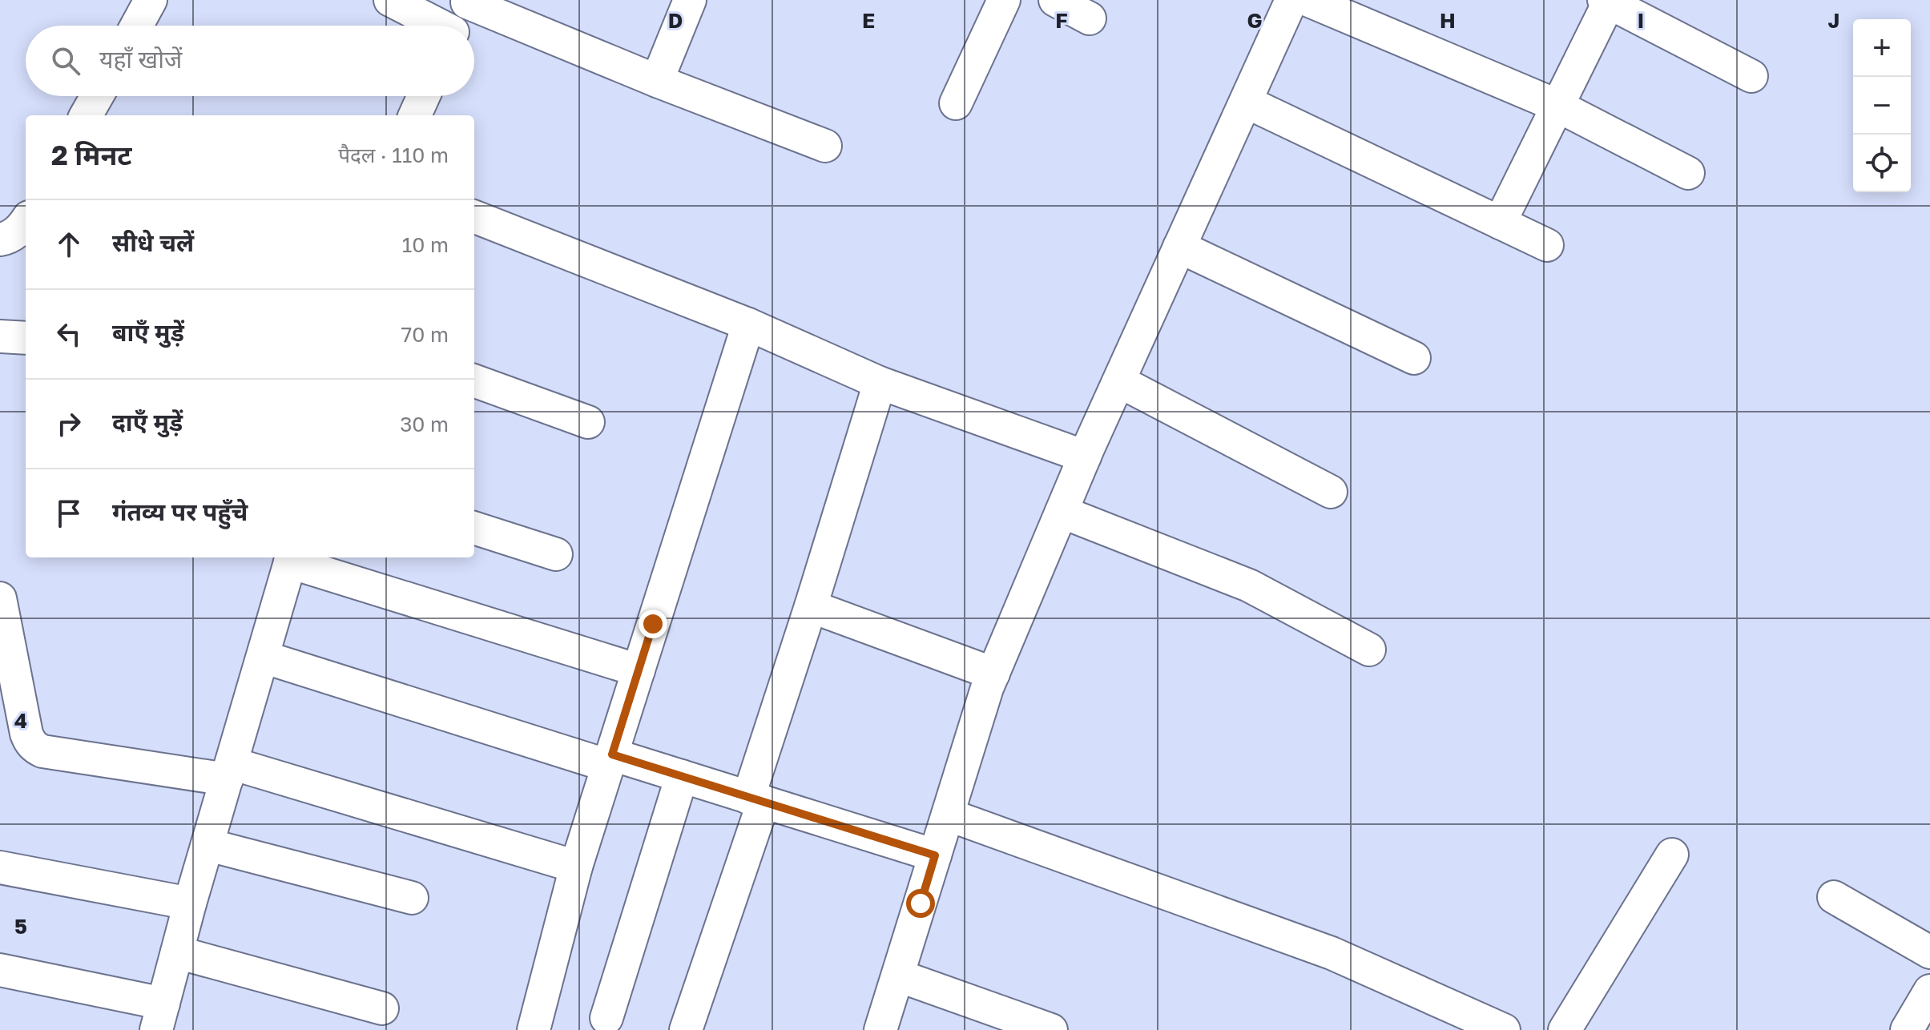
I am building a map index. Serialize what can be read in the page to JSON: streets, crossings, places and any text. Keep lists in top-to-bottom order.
{
  "page": {
    "map_buttons": ["+", "−"],
    "search": "यहाँ खोजें",
    "heading": ["2 मिनट", "पैदल · 110 m"],
    "list": [
      ["सीधे चलें", "10 m"],
      ["बाएँ मुड़ें", "70 m"],
      ["दाएँ मुड़ें", "30 m"],
      "गंतव्य पर पहुँचे"
    ]
  },
  "grid": {
    "columns": [
      "D",
      "E",
      "F",
      "G",
      "H",
      "I",
      "J"
    ],
    "rows": ["4", "5"]
  }
}
